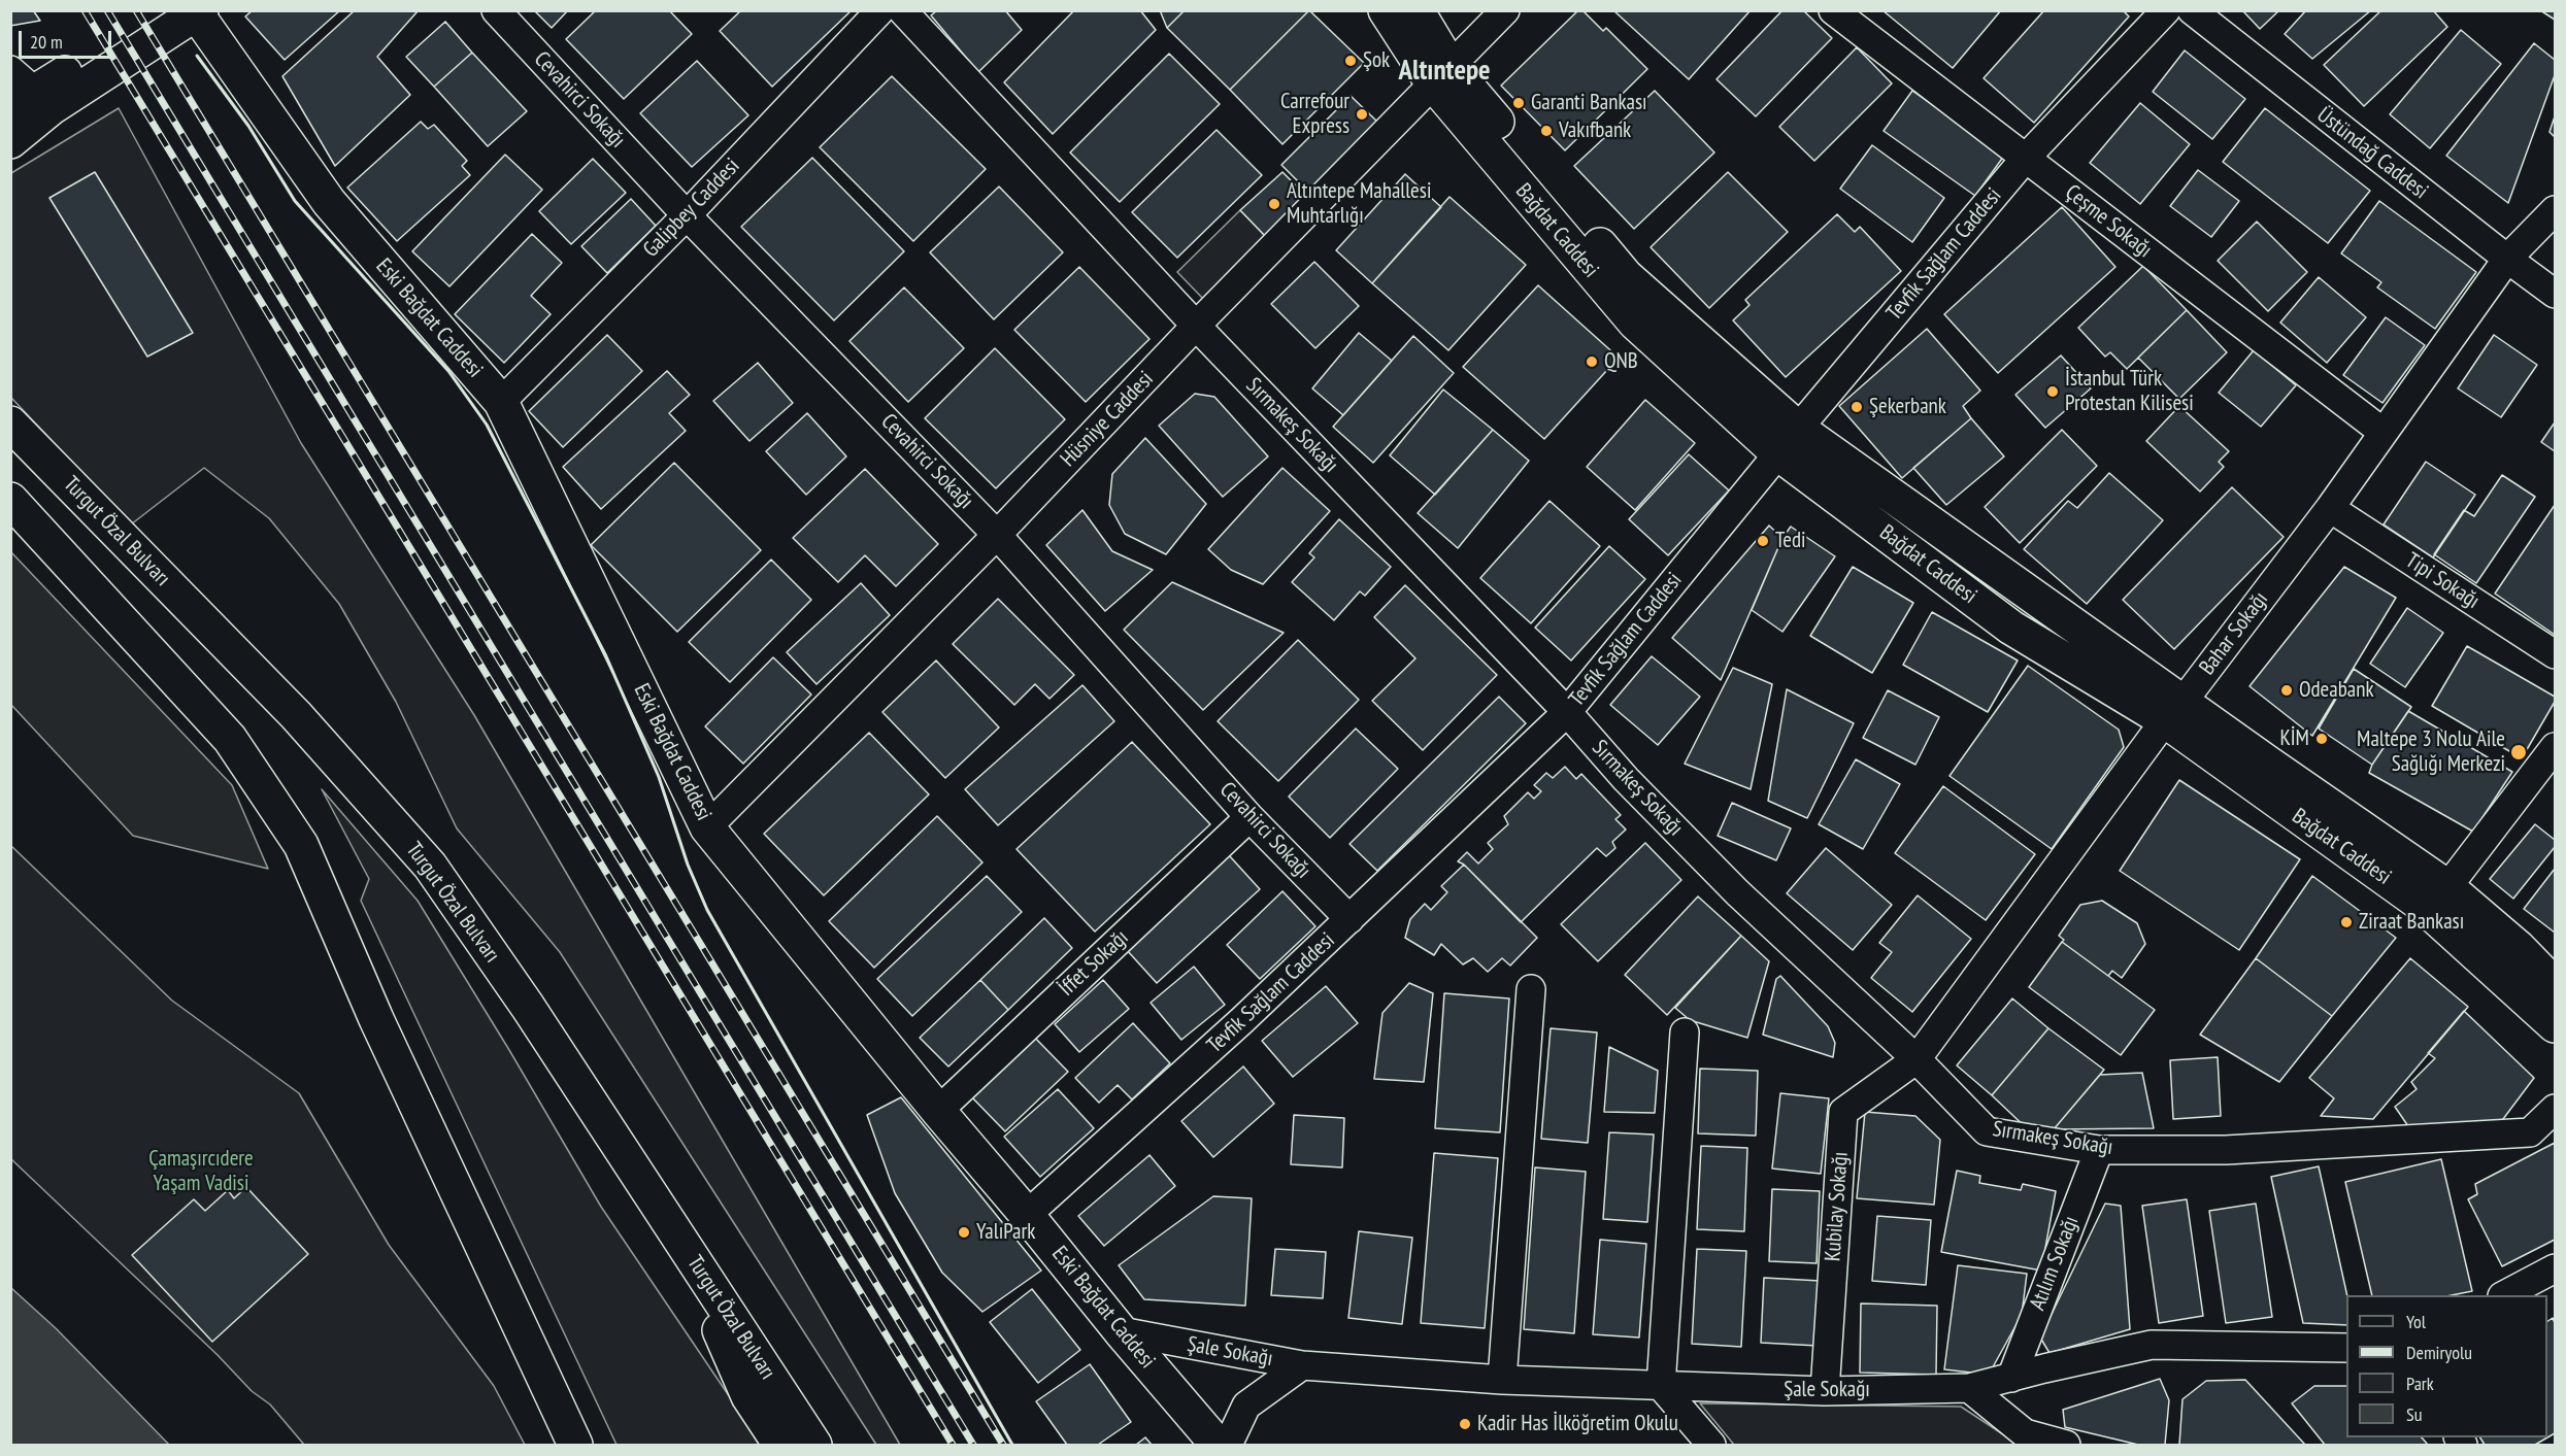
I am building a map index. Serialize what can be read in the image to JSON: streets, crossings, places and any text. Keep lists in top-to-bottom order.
{
  "streets": {
    "main road": ["Bağdat Caddesi", "Eski Bağdat Caddesi", "Turgut Özal Bulvarı"],
    "street": [
      "Cevahirci Sokağı",
      "Üstündağ Caddesi",
      "Galipbey Caddesi",
      "Çeşme Sokağı",
      "Tevfik Sağlam Caddesi",
      "Hüsniye Caddesi",
      "Sırmakeş Sokağı",
      "Tipi Sokağı",
      "Bahar Sokağı",
      "İffet Sokağı",
      "Kubilay Sokağı",
      "Atılım Sokağı",
      "Şale Sokağı"
    ]
  },
  "crossings": [
    ["Cevahirci Sokağı", "Galipbey Caddesi"],
    ["Cevahirci Sokağı", "Tevfik Sağlam Caddesi"],
    ["Cevahirci Sokağı", "Hüsniye Caddesi"],
    ["Cevahirci Sokağı", "İffet Sokağı"],
    ["Üstündağ Caddesi", "Bahar Sokağı"],
    ["Galipbey Caddesi", "Eski Bağdat Caddesi"],
    ["Çeşme Sokağı", "Tevfik Sağlam Caddesi"],
    ["Çeşme Sokağı", "Bahar Sokağı"],
    ["Bağdat Caddesi", "Tevfik Sağlam Caddesi"],
    ["Bağdat Caddesi", "Hüsniye Caddesi"],
    ["Bağdat Caddesi", "Bahar Sokağı"],
    ["Tevfik Sağlam Caddesi", "Eski Bağdat Caddesi"],
    ["Tevfik Sağlam Caddesi", "Sırmakeş Sokağı"],
    ["Eski Bağdat Caddesi", "Hüsniye Caddesi"],
    ["Eski Bağdat Caddesi", "İffet Sokağı"],
    ["Eski Bağdat Caddesi", "Şale Sokağı"],
    ["Hüsniye Caddesi", "Sırmakeş Sokağı"],
    ["Sırmakeş Sokağı", "Bahar Sokağı"],
    ["Sırmakeş Sokağı", "Kubilay Sokağı"],
    ["Sırmakeş Sokağı", "Atılım Sokağı"],
    ["Tipi Sokağı", "Bahar Sokağı"],
    ["Bahar Sokağı", "Kubilay Sokağı"],
    ["Kubilay Sokağı", "Şale Sokağı"],
    ["Atılım Sokağı", "Şale Sokağı"]
  ],
  "districts": ["Altıntepe"],
  "parks": ["Çamaşırcıdere Yaşam Vadisi"],
  "places": [
    "Şok",
    "Garanti Bankası",
    "Carrefour Express",
    "Vakıfbank",
    "Altıntepe Mahallesi Muhtarlığı",
    "QNB",
    "İstanbul Türk Protestan Kilisesi",
    "Şekerbank",
    "Tedi",
    "Odeabank",
    "KİM",
    "Maltepe 3 Nolu Aile Sağlığı Merkezi",
    "Ziraat Bankası",
    "YalıPark",
    "Kadir Has İlköğretim Okulu"
  ],
  "legend": [
    "Yol",
    "Demiryolu",
    "Park",
    "Su"
  ],
  "scale_bar": "20 m"
}
